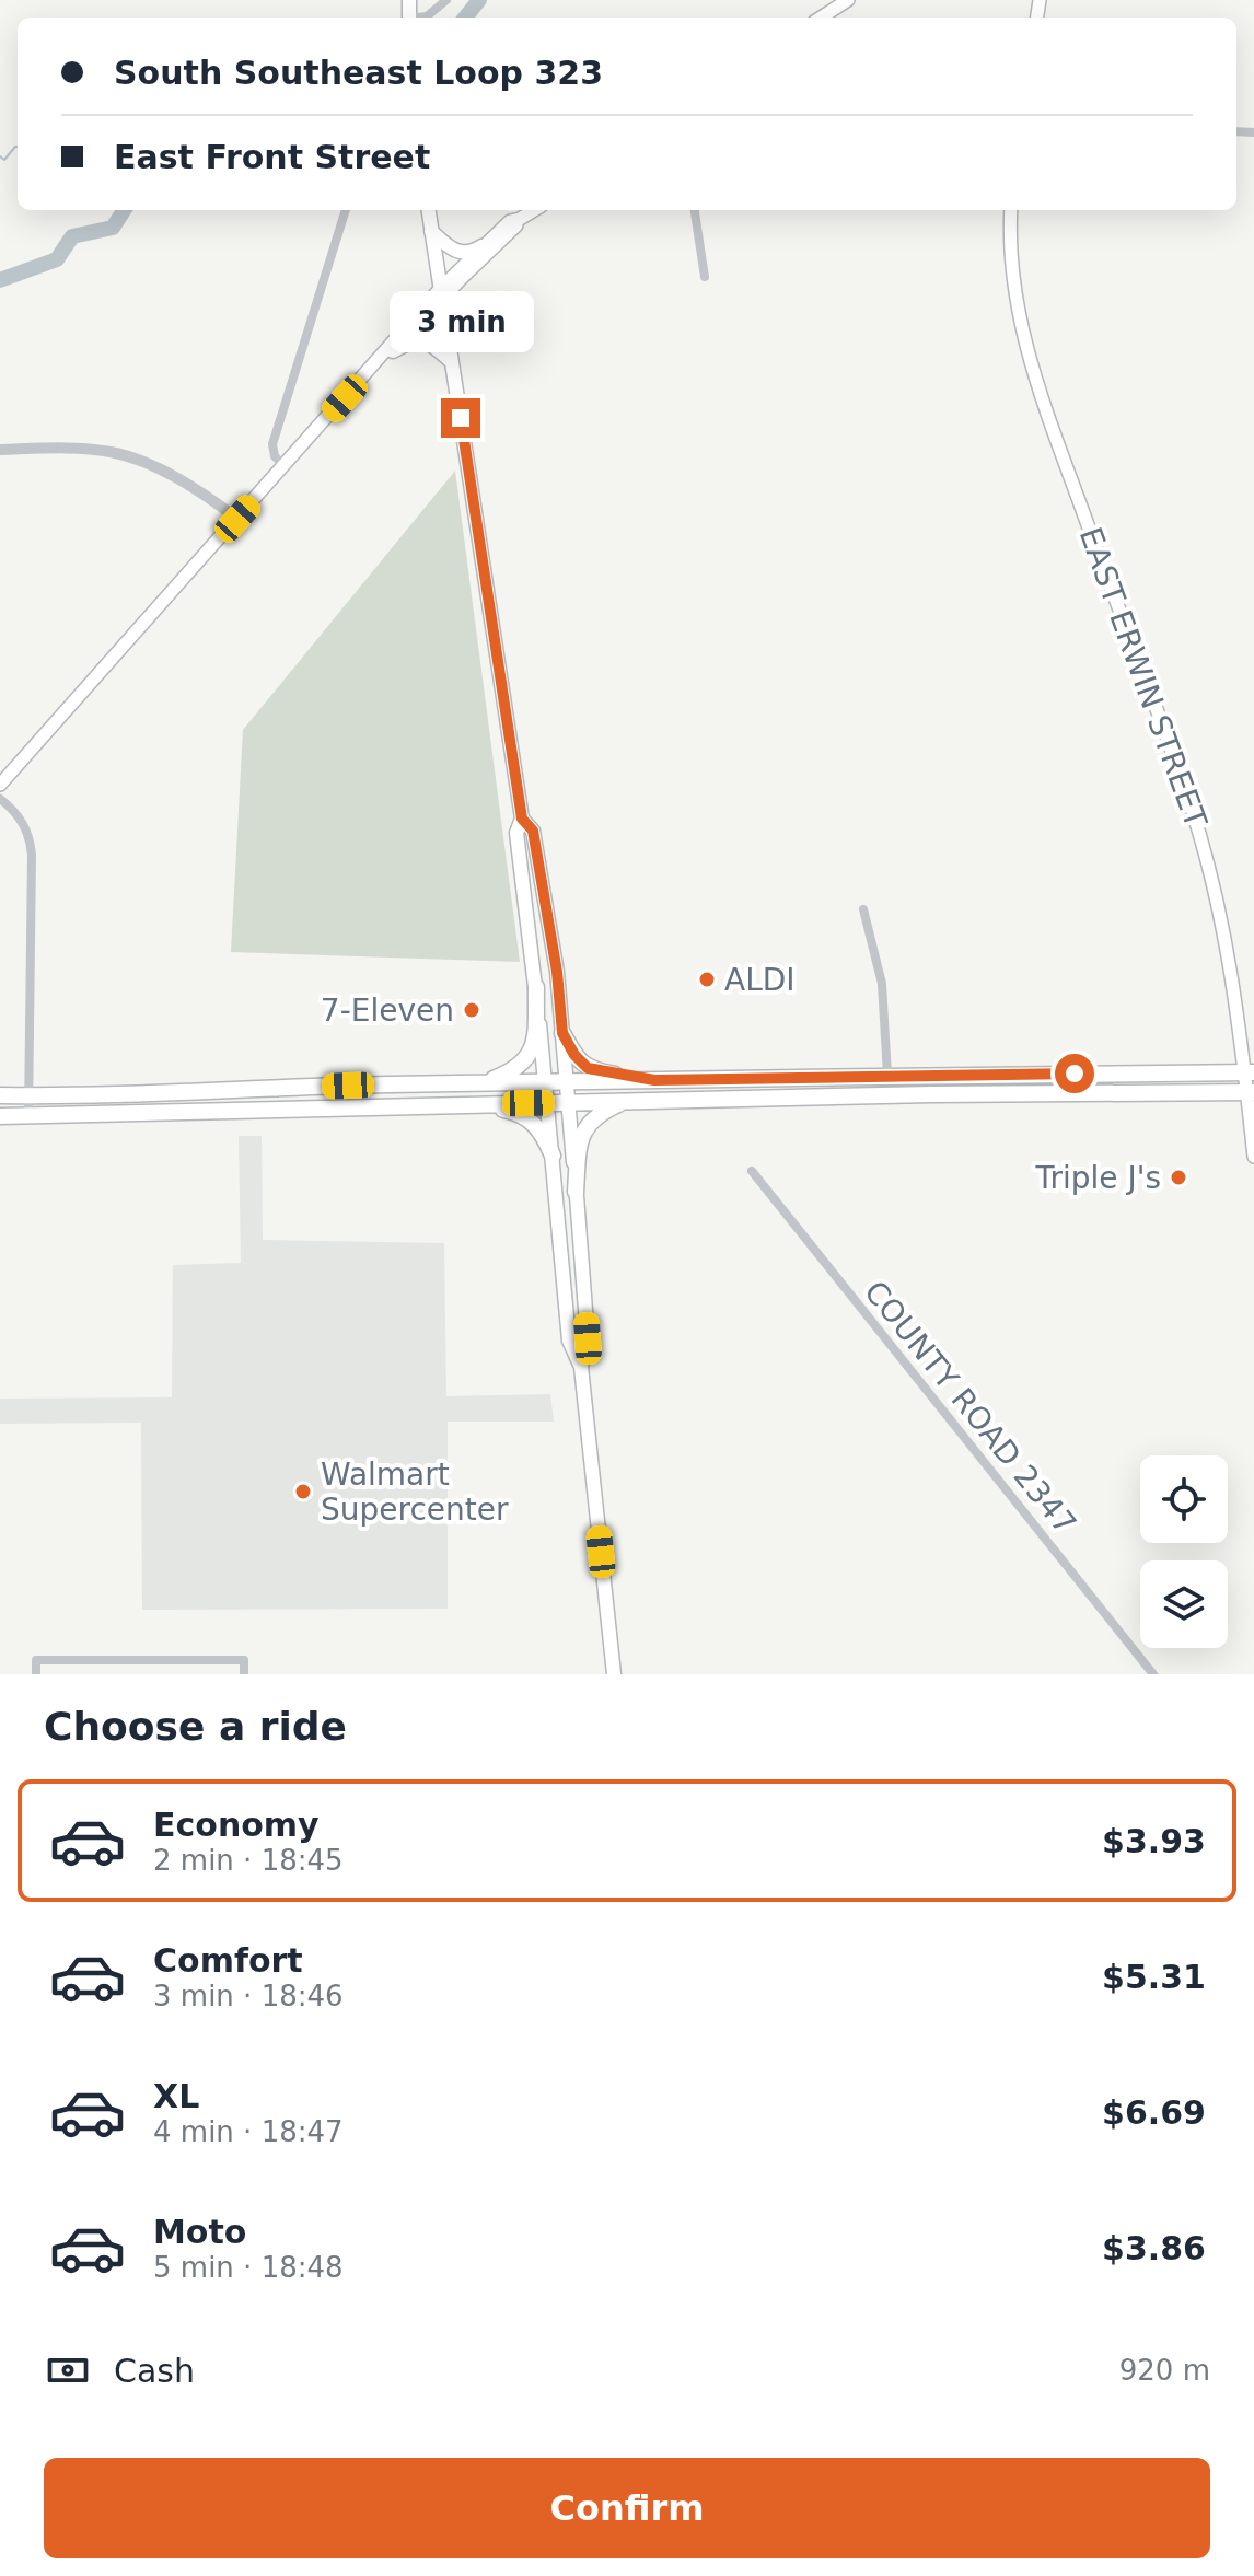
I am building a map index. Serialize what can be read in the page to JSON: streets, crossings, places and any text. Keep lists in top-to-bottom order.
{
  "streets": {
    "main road": ["EAST ERWIN STREET"],
    "street": ["COUNTY ROAD 2347"]
  },
  "places": [
    "ALDI",
    "7-Eleven",
    "Triple J's",
    "Walmart Supercenter"
  ],
  "page": {
    "banner": ["South Southeast Loop 323", "East Front Street"],
    "bubble": "3 min",
    "heading": "Choose a ride",
    "list": [
      {
        "name": "Economy",
        "note": "2 min · 18:45",
        "value": "$3.93"
      },
      {
        "name": "Comfort",
        "note": "3 min · 18:46",
        "value": "$5.31"
      },
      {
        "name": "XL",
        "note": "4 min · 18:47",
        "value": "$6.69"
      },
      {
        "name": "Moto",
        "note": "5 min · 18:48",
        "value": "$3.86"
      }
    ],
    "pay": ["Cash", "920 m"],
    "buttons": "Confirm"
  }
}
